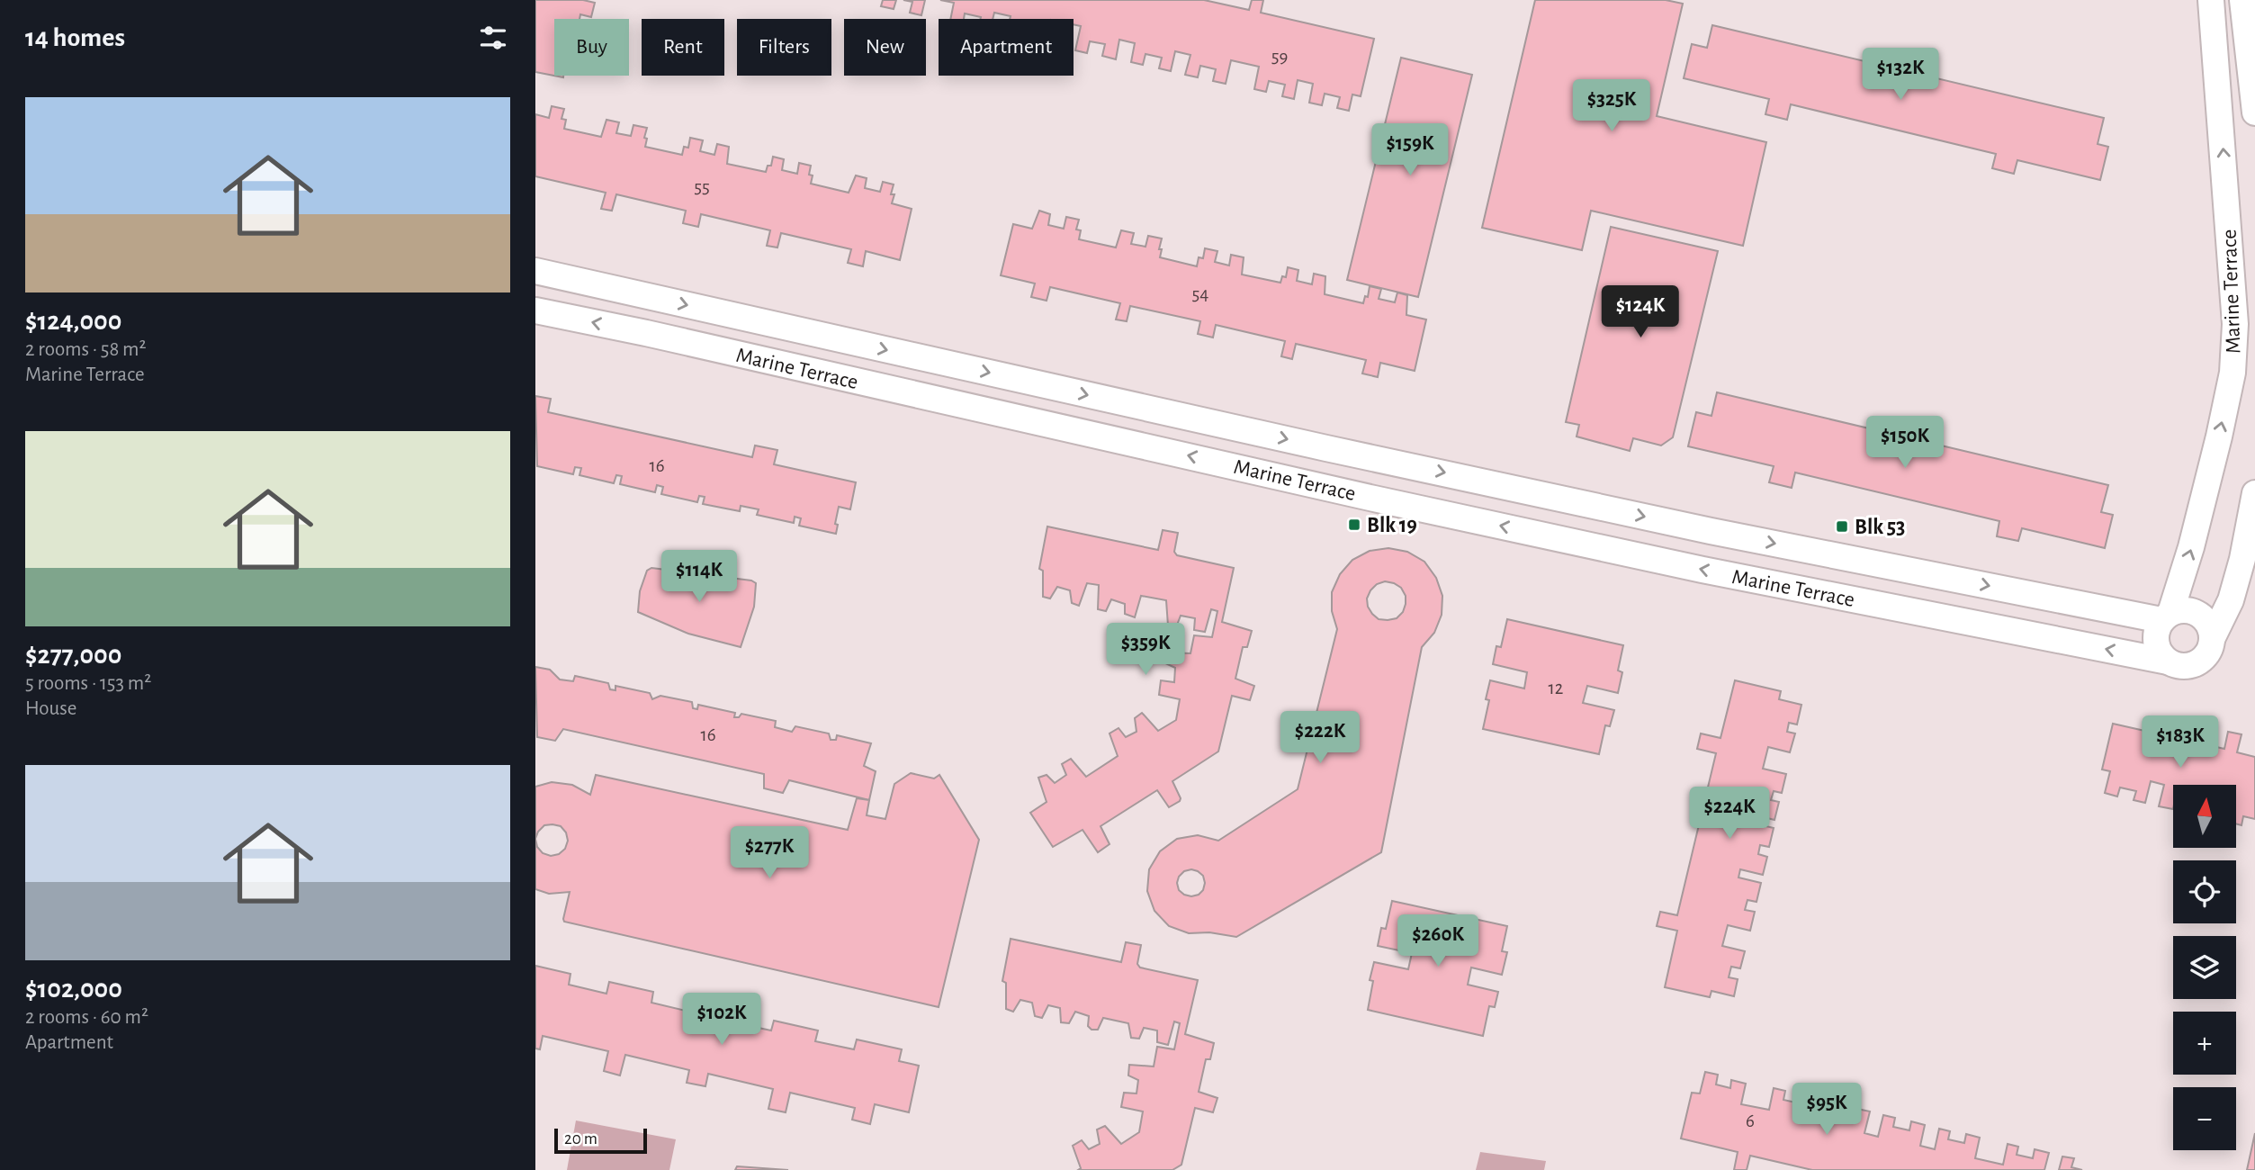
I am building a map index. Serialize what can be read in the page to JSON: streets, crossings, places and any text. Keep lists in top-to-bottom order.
{
  "streets": {
    "street": ["Marine Terrace"]
  },
  "places": {
    "transit": ["Blk 19", "Blk 53"]
  },
  "house_numbers": [
    "59",
    "55",
    "54",
    "16",
    "12",
    "16",
    "6"
  ],
  "scale_bar": "20 m",
  "north": "top",
  "page": {
    "heading": "14 homes",
    "chip": [
      "Buy",
      "Rent",
      "Filters",
      "New",
      "Apartment"
    ],
    "price": [
      "$132K",
      "$325K",
      "$159K",
      "$124K",
      "$150K",
      "$114K",
      "$359K",
      "$222K",
      "$183K",
      "$224K",
      "$277K",
      "$260K",
      "$102K",
      "$95K"
    ],
    "list": [
      {
        "name": "$124,000",
        "note": "2 rooms · 58 m² · Marine Terrace"
      },
      {
        "name": "$277,000",
        "note": "5 rooms · 153 m² · House"
      },
      {
        "name": "$102,000",
        "note": "2 rooms · 60 m² · Apartment"
      }
    ],
    "map_buttons": ["+", "−"],
    "scale": "20 m"
  }
}
